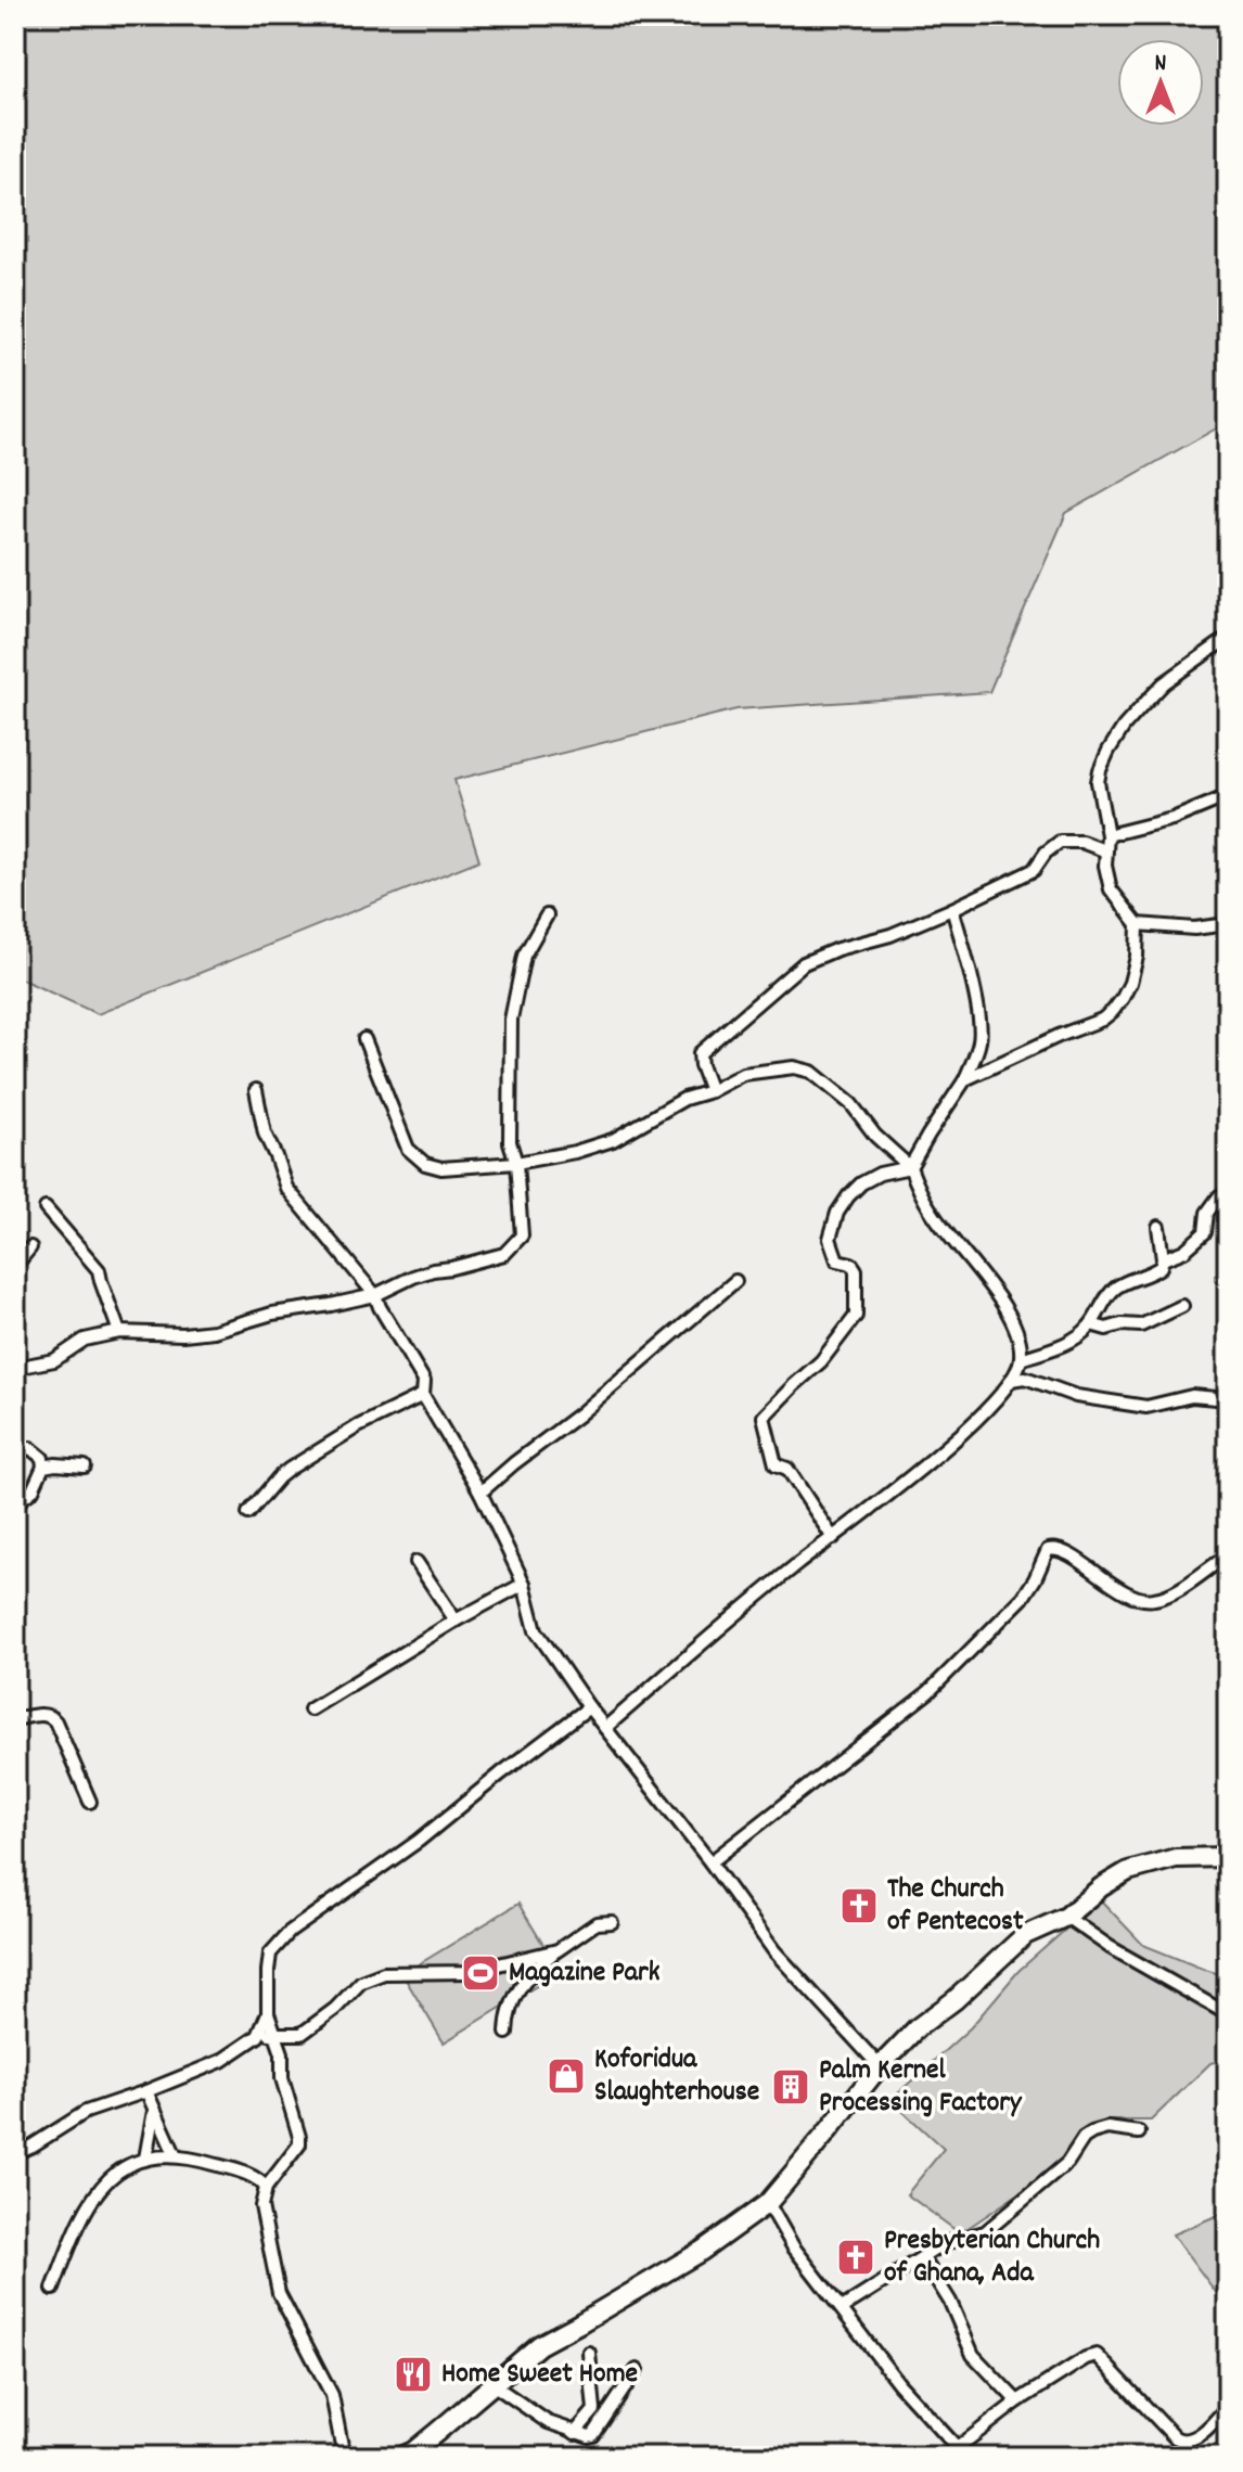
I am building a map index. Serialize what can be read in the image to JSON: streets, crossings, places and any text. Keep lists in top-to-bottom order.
{
  "places": {
    "church": ["The Church of Pentecost", "Presbyterian Church of Ghana, Ada"],
    "sports": ["Magazine Park"],
    "shop": ["Koforidua Slaughterhouse"],
    "building": ["Palm Kernel Processing Factory"],
    "restaurant": ["Home Sweet Home"]
  },
  "north": "top"
}
